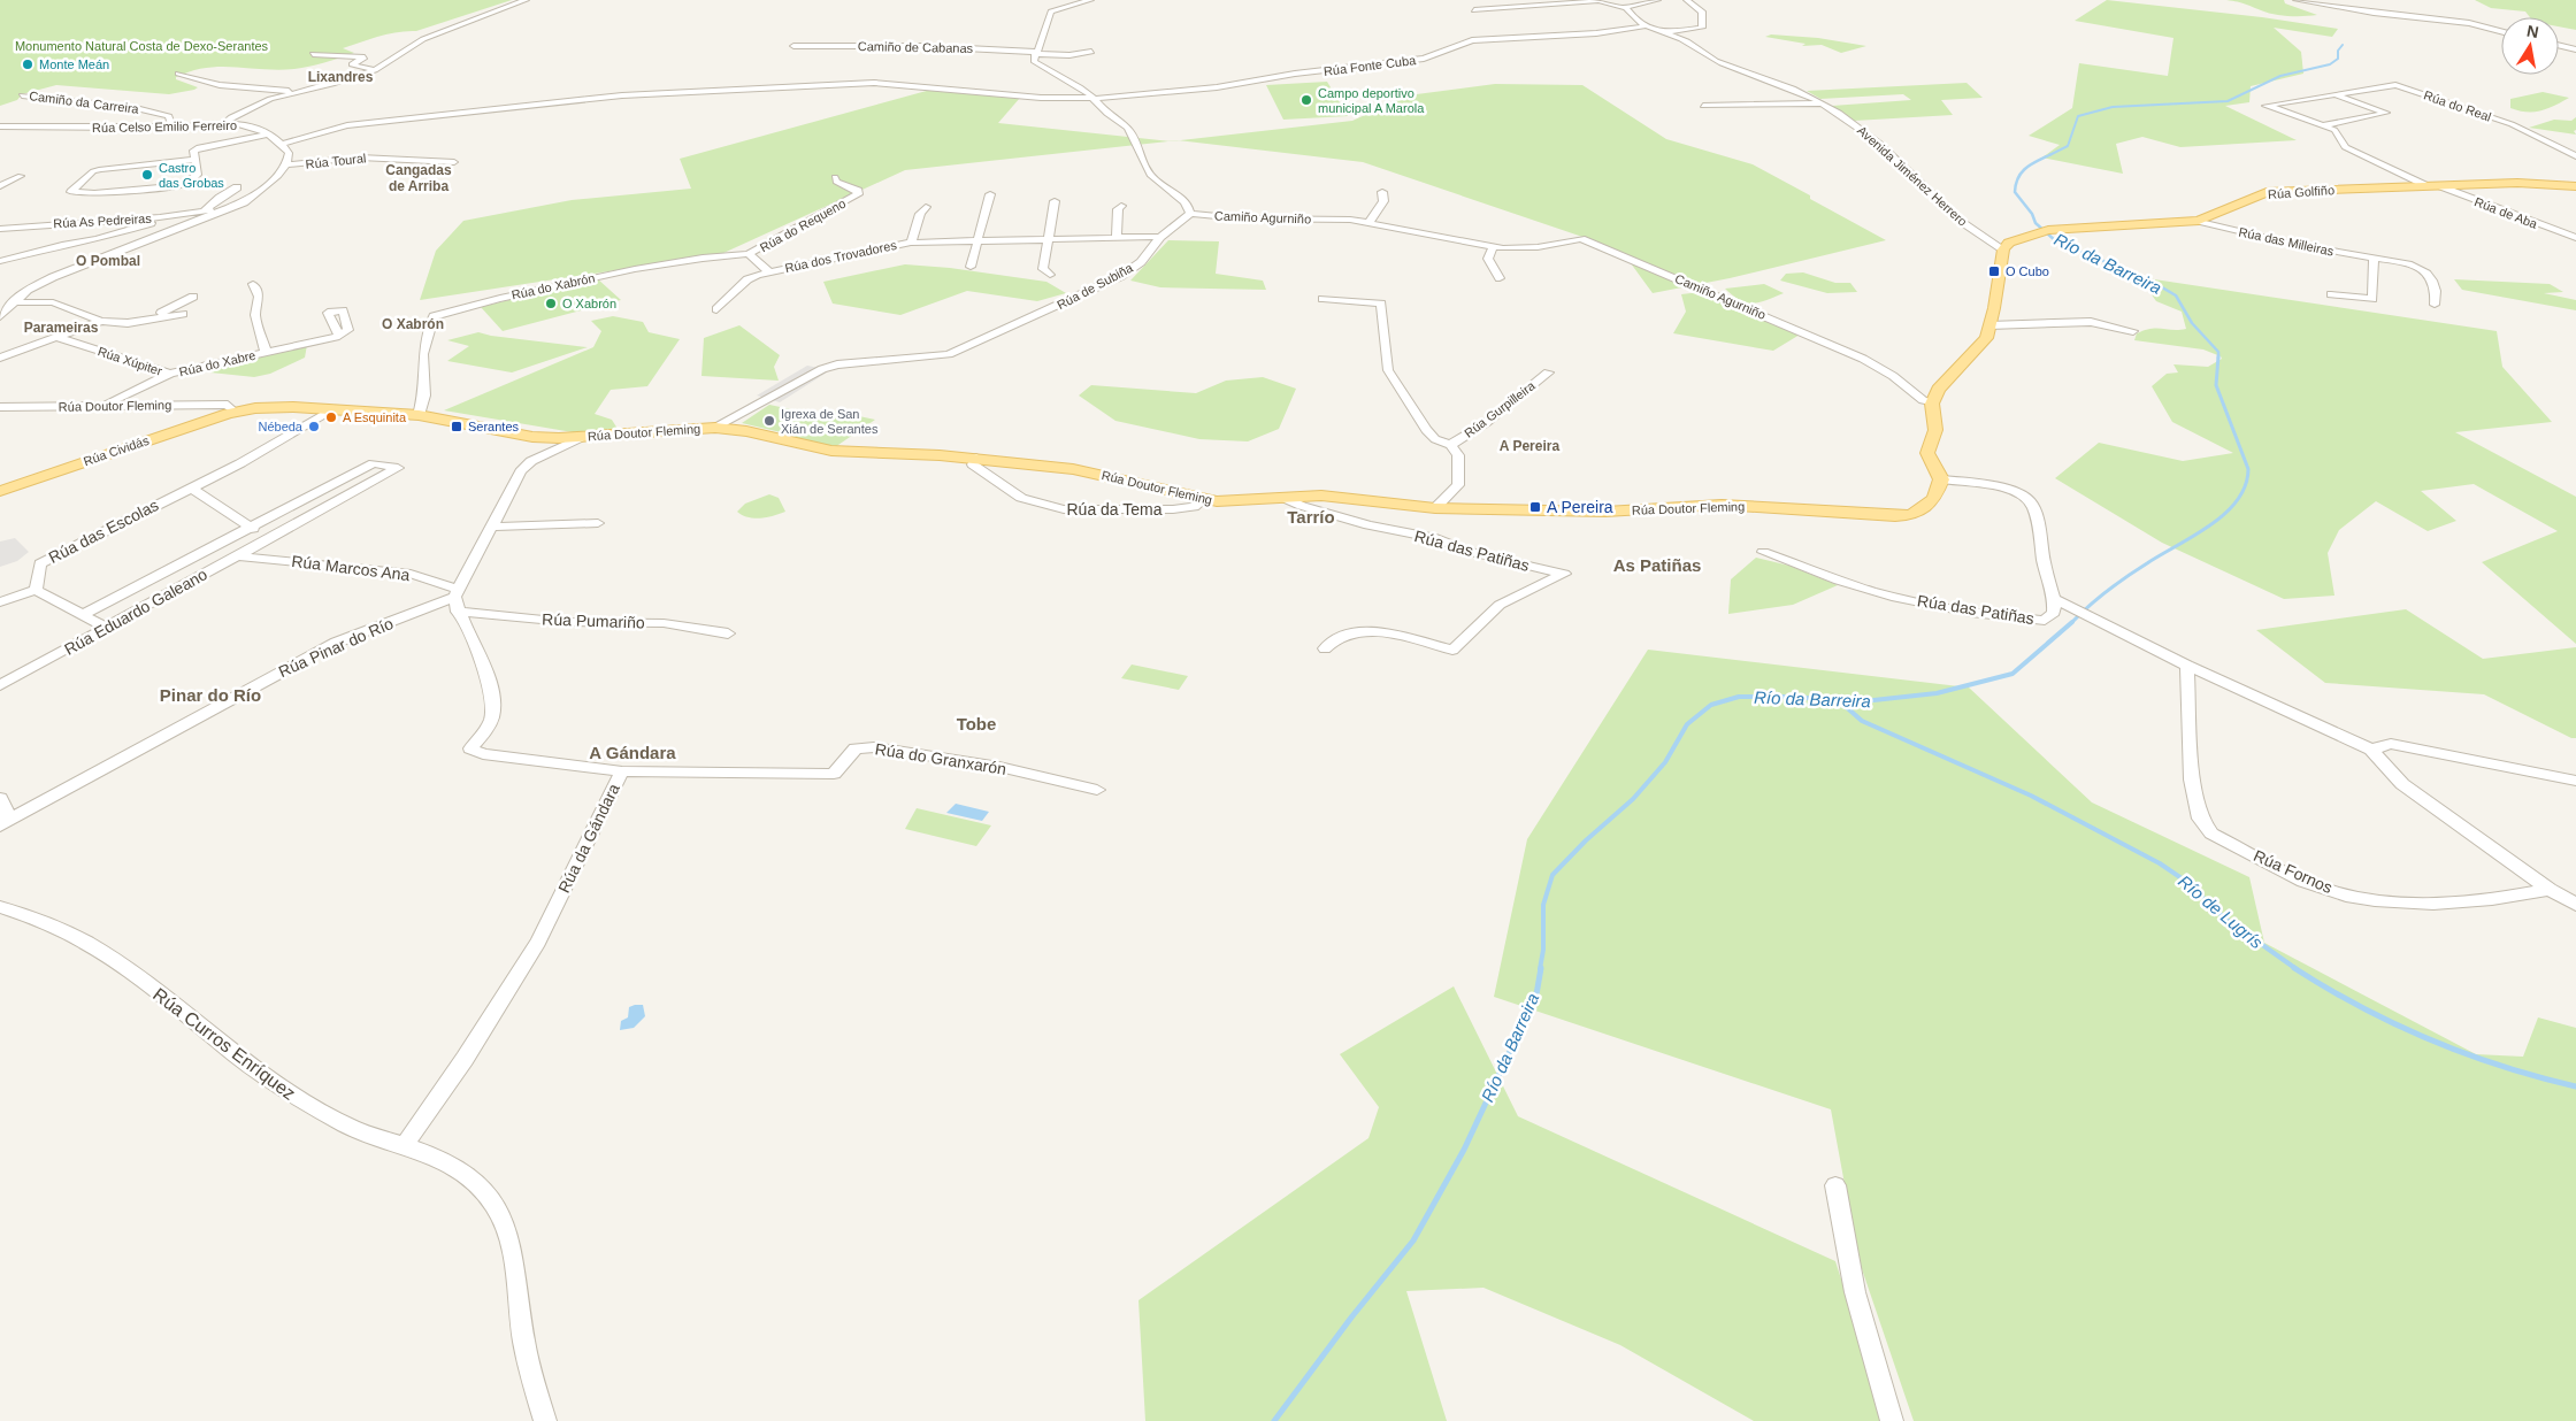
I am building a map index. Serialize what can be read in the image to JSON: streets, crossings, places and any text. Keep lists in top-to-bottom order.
{
  "streets": {
    "main road": ["Rúa Golfiño", "Rúa Doutor Fleming", "Rúa Cividás"],
    "street": [
      "Camiño de Cabanas",
      "Rúa Fonte Cuba",
      "Camiño da Carreira",
      "Rúa do Real",
      "Rúa Celso Emilio Ferreiro",
      "Rúa Toural",
      "Avenida Jiménez Herrero",
      "Rúa de Aba",
      "Camiño Agurniño",
      "Rúa As Pedreiras",
      "Rúa do Requeno",
      "Rúa das Milleiras",
      "Rúa dos Trovadores",
      "Rúa do Xabrón",
      "Rúa de Subiña",
      "Rúa Xúpiter",
      "Rúa do Xabre",
      "Rúa Gurpilleira",
      "Rúa da Tema",
      "Rúa das Escolas",
      "Rúa das Patiñas",
      "Rúa Marcos Ana",
      "Rúa Eduardo Galeano",
      "Rúa Pumariño",
      "Rúa Pinar do Río",
      "Rúa do Granxarón",
      "Rúa da Gándara",
      "Rúa Fornos",
      "Rúa Curros Enríquez"
    ]
  },
  "crossings": [
    ["Rúa Fonte Cuba", "Rúa Celso Emilio Ferreiro"],
    ["Rúa Fonte Cuba", "Avenida Jiménez Herrero"],
    ["Camiño da Carreira", "Rúa Celso Emilio Ferreiro"],
    ["Rúa do Real", "Rúa de Aba"],
    ["Avenida Jiménez Herrero", "Rúa Golfiño"],
    ["Rúa Golfiño", "Rúa de Aba"],
    ["Rúa Golfiño", "Rúa das Milleiras"],
    ["Camiño Agurniño", "Rúa de Subiña"],
    ["Rúa do Requeno", "Rúa do Xabrón"],
    ["Rúa dos Trovadores", "Rúa de Subiña"],
    ["Rúa do Xabrón", "Rúa Doutor Fleming"],
    ["Rúa de Subiña", "Rúa Doutor Fleming"],
    ["Rúa Xúpiter", "Rúa do Xabre"],
    ["Rúa do Xabre", "Rúa Doutor Fleming"],
    ["Rúa Doutor Fleming", "Rúa Cividás"],
    ["Rúa Doutor Fleming", "Rúa da Tema"],
    ["Rúa Doutor Fleming", "Rúa das Escolas"],
    ["Rúa Doutor Fleming", "Rúa das Patiñas"],
    ["Rúa Marcos Ana", "Rúa Eduardo Galeano"],
    ["Rúa Marcos Ana", "Rúa Pumariño"],
    ["Rúa Marcos Ana", "Rúa Pinar do Río"],
    ["Rúa Marcos Ana", "Rúa da Gándara"],
    ["Rúa Pumariño", "Rúa Pinar do Río"],
    ["Rúa Pumariño", "Rúa da Gándara"],
    ["Rúa Pinar do Río", "Rúa da Gándara"],
    ["Rúa do Granxarón", "Rúa da Gándara"],
    ["Rúa da Gándara", "Rúa Curros Enríquez"]
  ],
  "districts": [
    "Lixandres",
    "Cangadas de Arriba",
    "O Pombal",
    "O Xabrón",
    "Parameiras",
    "A Pereira",
    "Tarrío",
    "As Patiñas",
    "Pinar do Río",
    "Tobe",
    "A Gándara"
  ],
  "water": ["Río da Barreira", "Río de Lugrís"],
  "parks": ["Monumento Natural Costa de Dexo-Serantes"],
  "places": {
    "other": [
      "Monte Meán",
      "Campo deportivo municipal A Marola",
      "Castro das Grobas",
      "O Xabrón",
      "A Esquinita",
      "Igrexa de San Xián de Serantes",
      "Nébeda"
    ],
    "transit": ["O Cubo", "Serantes", "A Pereira"]
  },
  "north": "top"
}
